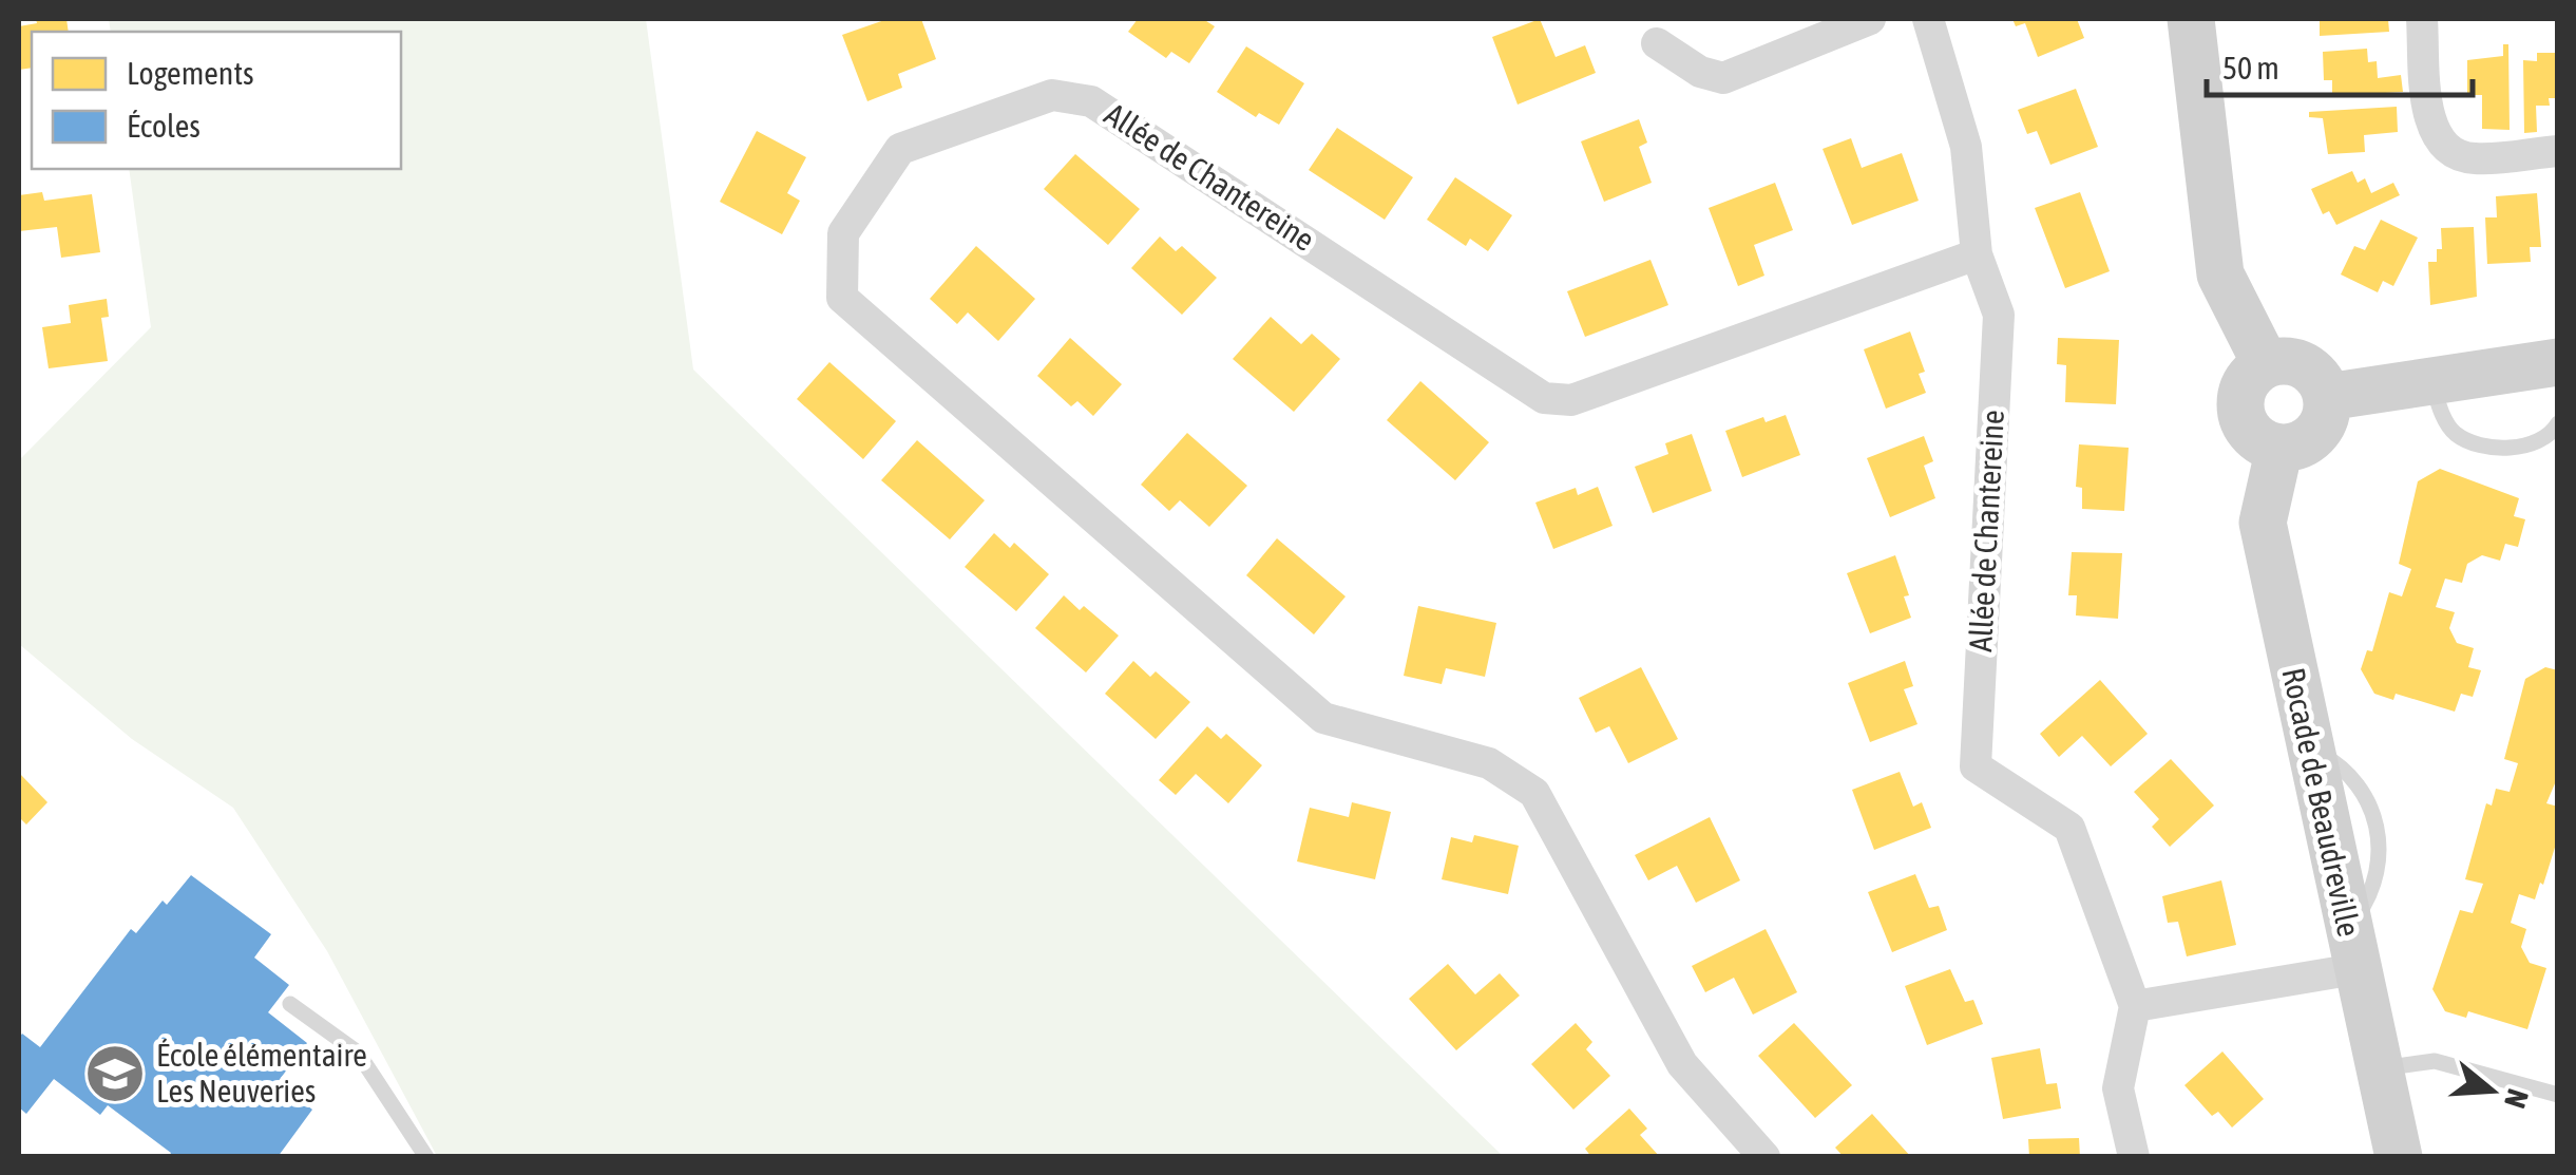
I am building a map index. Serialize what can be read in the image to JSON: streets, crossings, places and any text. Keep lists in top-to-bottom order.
{
  "streets": {
    "street": ["Allée de Chantereine", "Rocade de Beaudreville"]
  },
  "places": {
    "school or university": ["École élémentaire Les Neuveries"]
  },
  "legend": ["Logements", "Écoles"],
  "scale_bar": "50 m",
  "north": "right"
}
